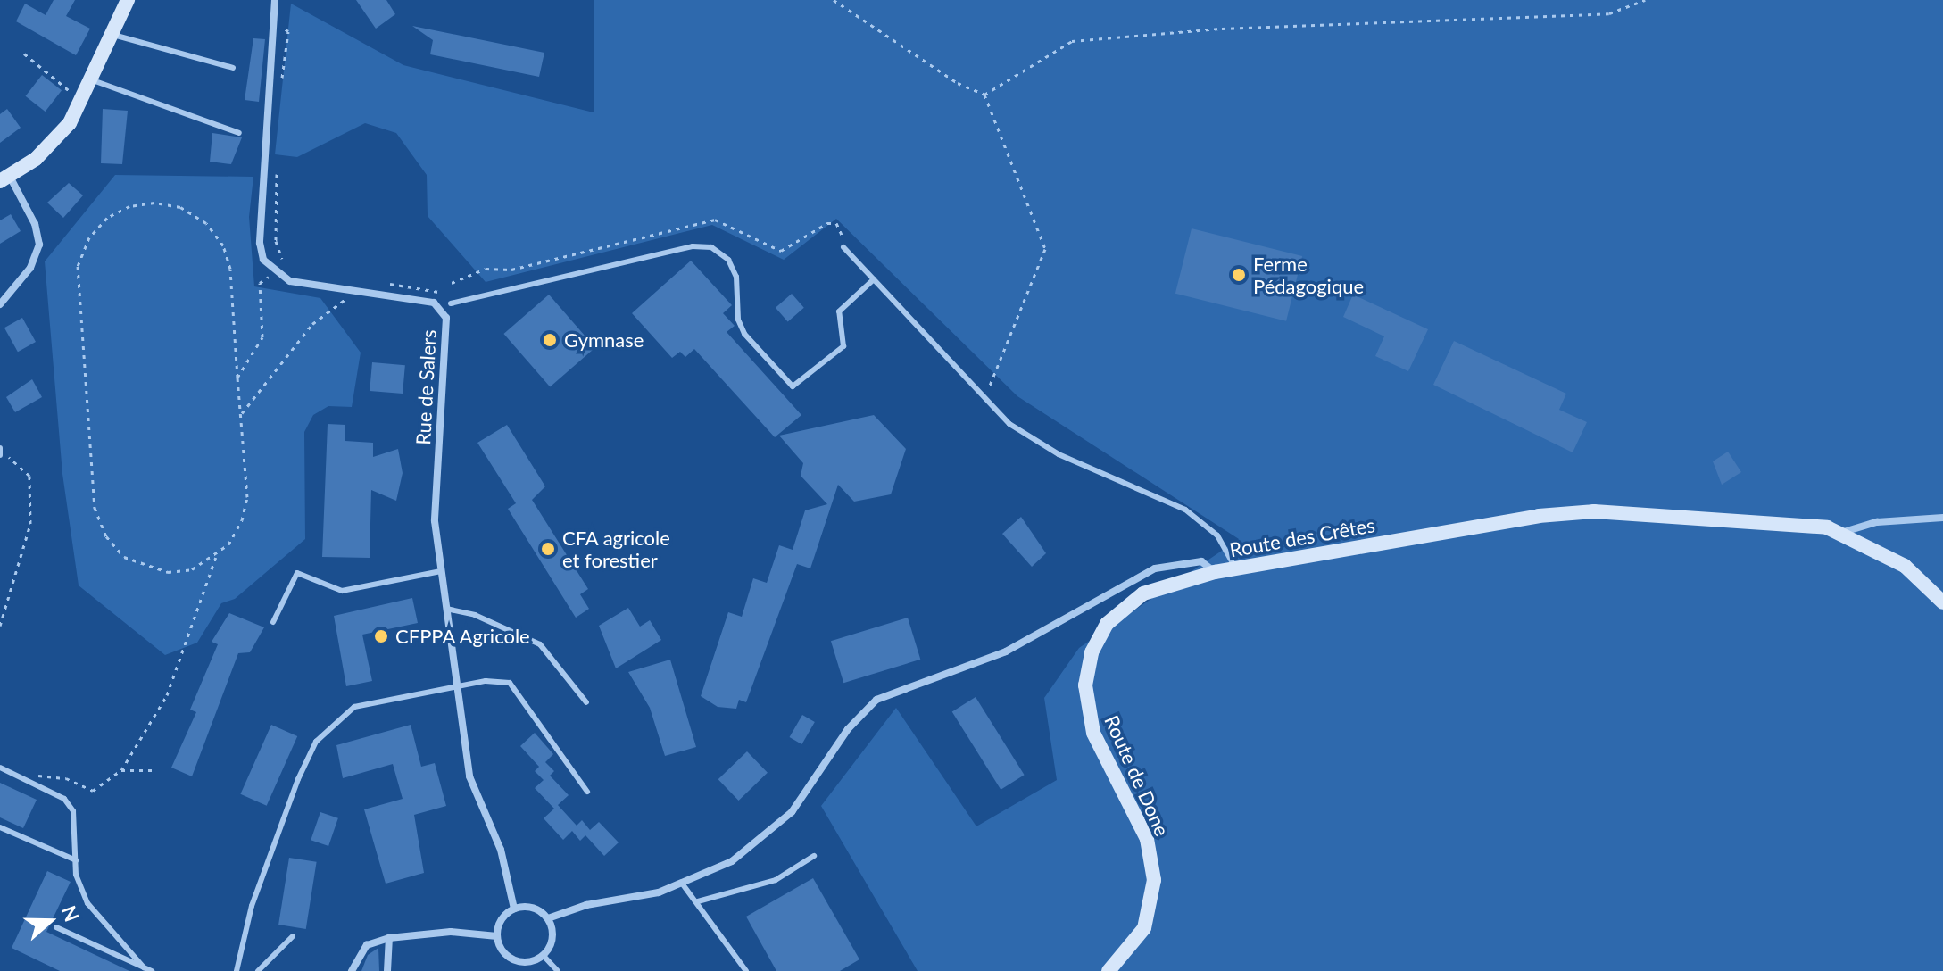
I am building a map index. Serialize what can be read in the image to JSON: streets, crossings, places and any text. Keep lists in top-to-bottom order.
{
  "streets": {
    "street": ["Rue de Salers", "Route des Crêtes", "Route de Done"]
  },
  "crossings": [
    ["Rue de Salers", "Route des Crêtes"],
    ["Route des Crêtes", "Route de Done"]
  ],
  "places": [
    "Ferme Pédagogique",
    "Gymnase",
    "CFA agricole et forestier",
    "CFPPA Agricole"
  ],
  "north": "right"
}
